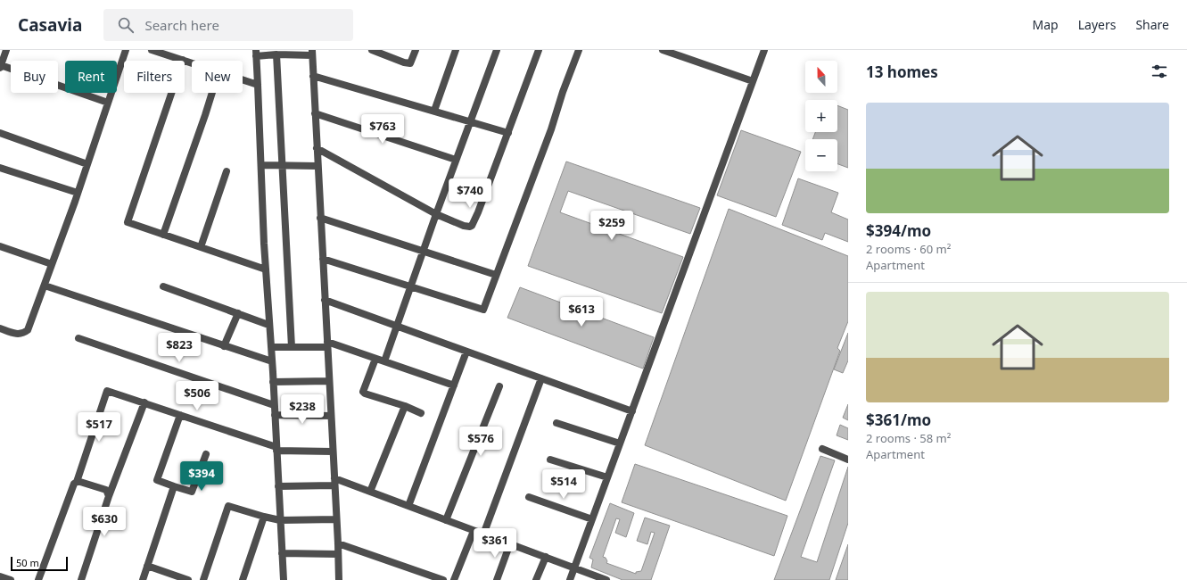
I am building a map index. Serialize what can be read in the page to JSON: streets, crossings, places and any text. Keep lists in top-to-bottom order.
{
  "scale_bar": "50 m",
  "north": "top",
  "page": {
    "header": "Casavia",
    "search": "Search here",
    "nav": ["Map", "Layers", "Share"],
    "heading": "13 homes",
    "map_buttons": ["+", "−"],
    "chip": [
      "Buy",
      "Rent",
      "Filters",
      "New"
    ],
    "list": [
      {
        "name": "$394/mo",
        "note": "2 rooms · 60 m² · Apartment"
      },
      {
        "name": "$361/mo",
        "note": "2 rooms · 58 m² · Apartment"
      }
    ],
    "price": [
      "$763",
      "$740",
      "$259",
      "$613",
      "$823",
      "$506",
      "$238",
      "$517",
      "$576",
      "$394",
      "$514",
      "$630",
      "$361"
    ],
    "scale": "50 m"
  }
}
